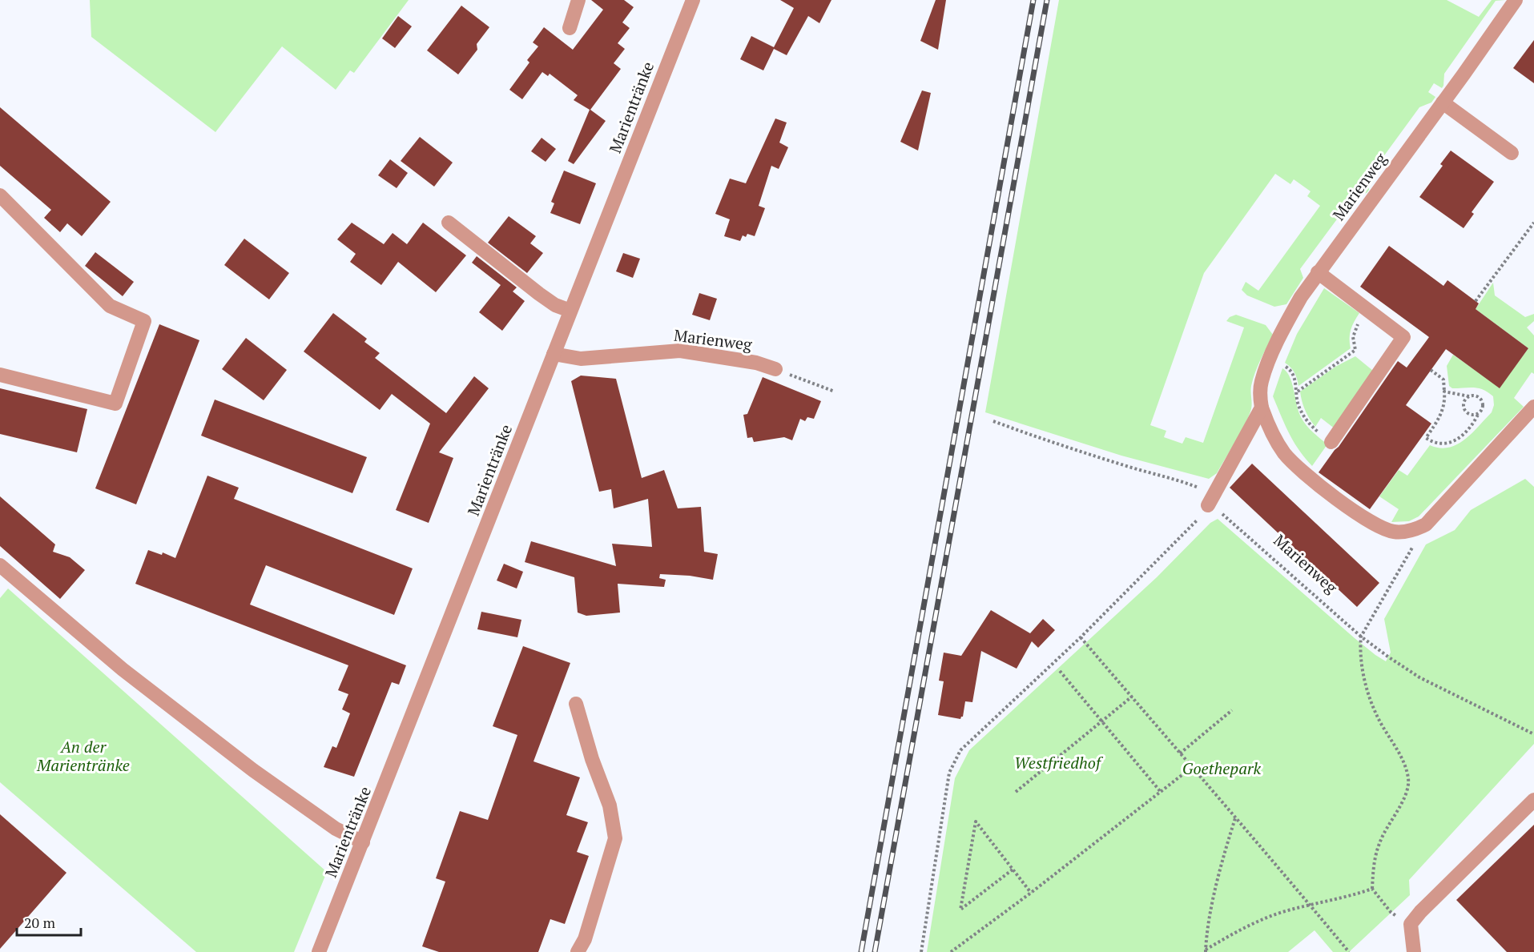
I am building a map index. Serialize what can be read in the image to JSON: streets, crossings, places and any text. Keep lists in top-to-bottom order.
{
  "streets": {
    "street": ["Marientränke", "Marienweg"]
  },
  "crossings": [
    ["Marientränke", "Marienweg"]
  ],
  "parks": ["An der Marientränke", "Westfriedhof", "Goethepark"],
  "scale_bar": "20 m"
}
